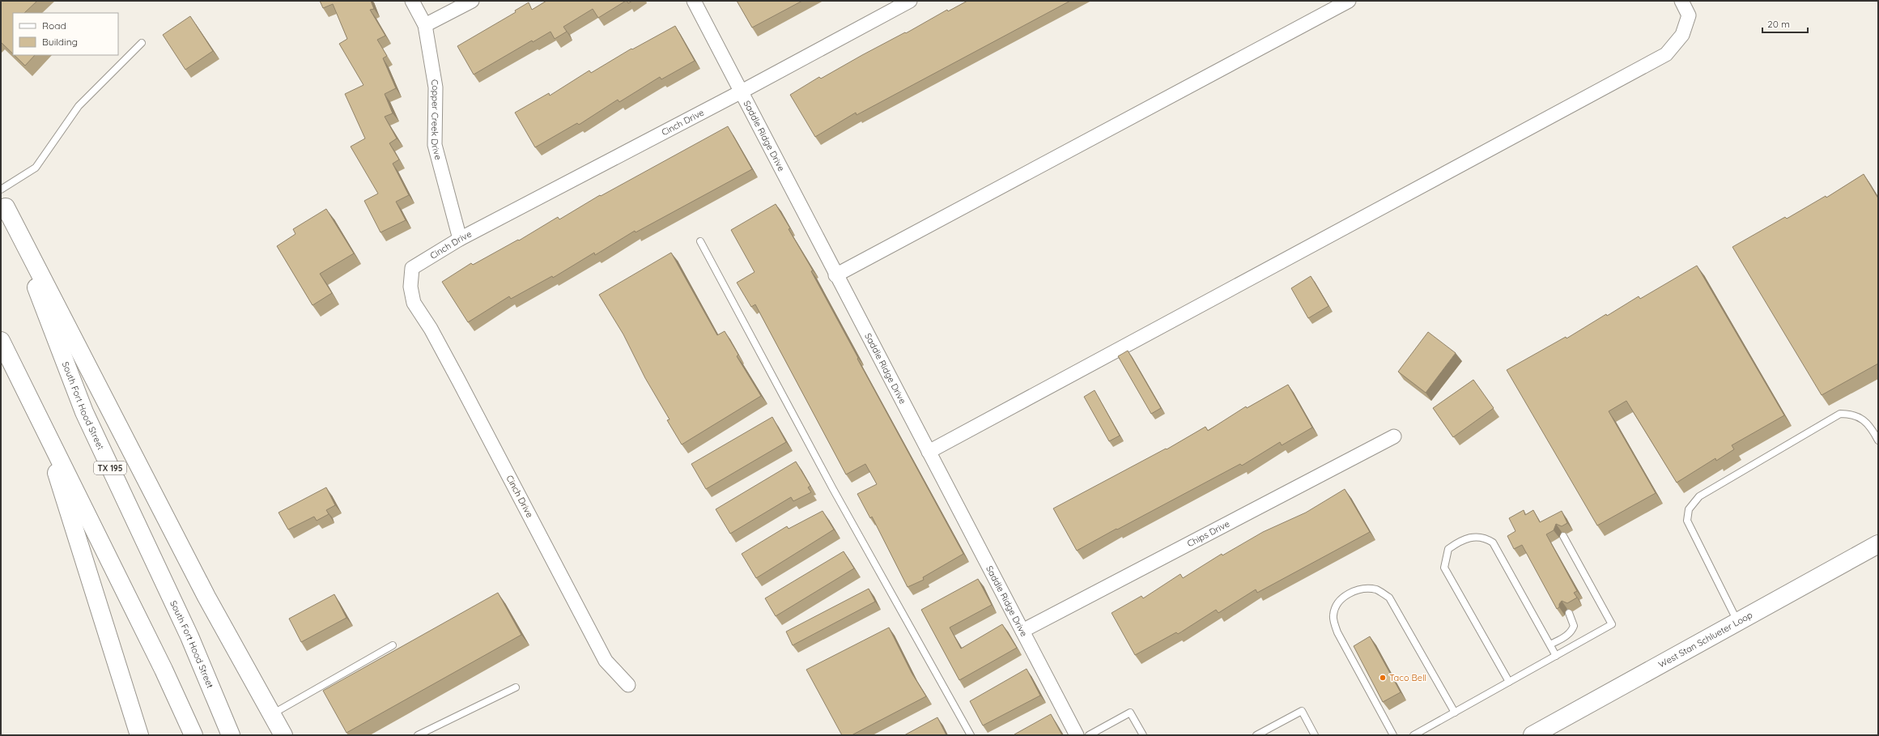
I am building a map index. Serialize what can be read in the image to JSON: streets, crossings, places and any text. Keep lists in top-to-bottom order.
{
  "streets": {
    "main road": ["South Fort Hood Street", "TX 195", "West Stan Schlueter Loop"],
    "street": [
      "Copper Creek Drive",
      "Cinch Drive",
      "Saddle Ridge Drive",
      "Chips Drive"
    ]
  },
  "crossings": [
    ["Copper Creek Drive", "Cinch Drive"],
    ["Cinch Drive", "Saddle Ridge Drive"],
    ["Saddle Ridge Drive", "Chips Drive"]
  ],
  "places": ["Taco Bell"],
  "legend": ["Road", "Building"],
  "scale_bar": "20 m"
}
